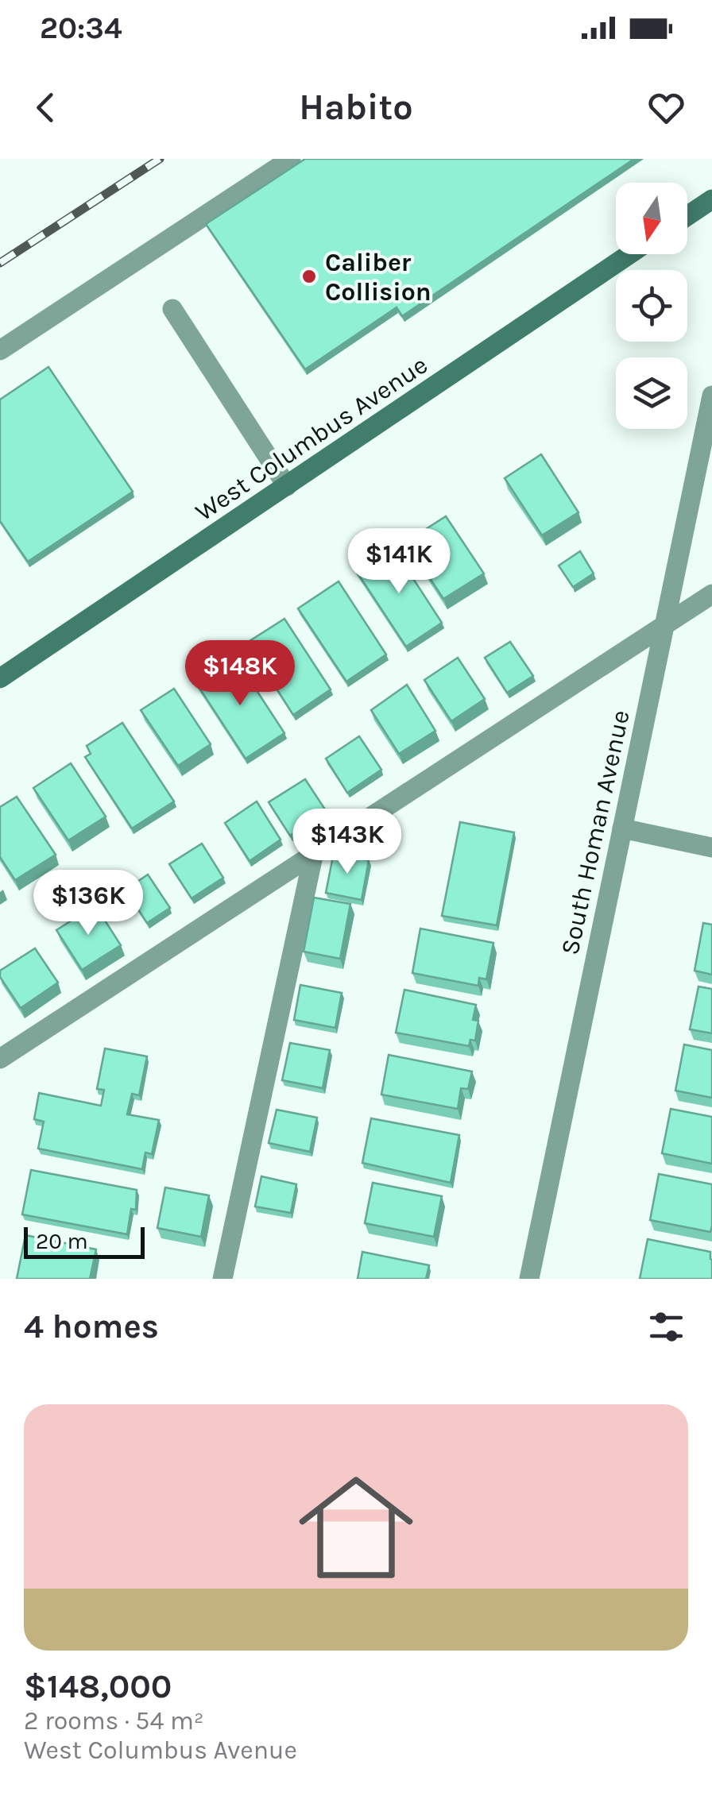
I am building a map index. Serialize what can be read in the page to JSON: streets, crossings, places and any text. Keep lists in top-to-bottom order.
{
  "streets": {
    "main road": ["West Columbus Avenue"],
    "street": ["South Homan Avenue"]
  },
  "places": ["Caliber Collision"],
  "scale_bar": "20 m",
  "north": "bottom",
  "page": {
    "status": "20:34",
    "header": "Habito",
    "price": [
      "$141K",
      "$148K",
      "$143K",
      "$136K"
    ],
    "scale": "20 m",
    "heading": "4 homes",
    "list": [
      {
        "name": "$148,000",
        "note": "2 rooms · 54 m² · West Columbus Avenue"
      }
    ]
  }
}
